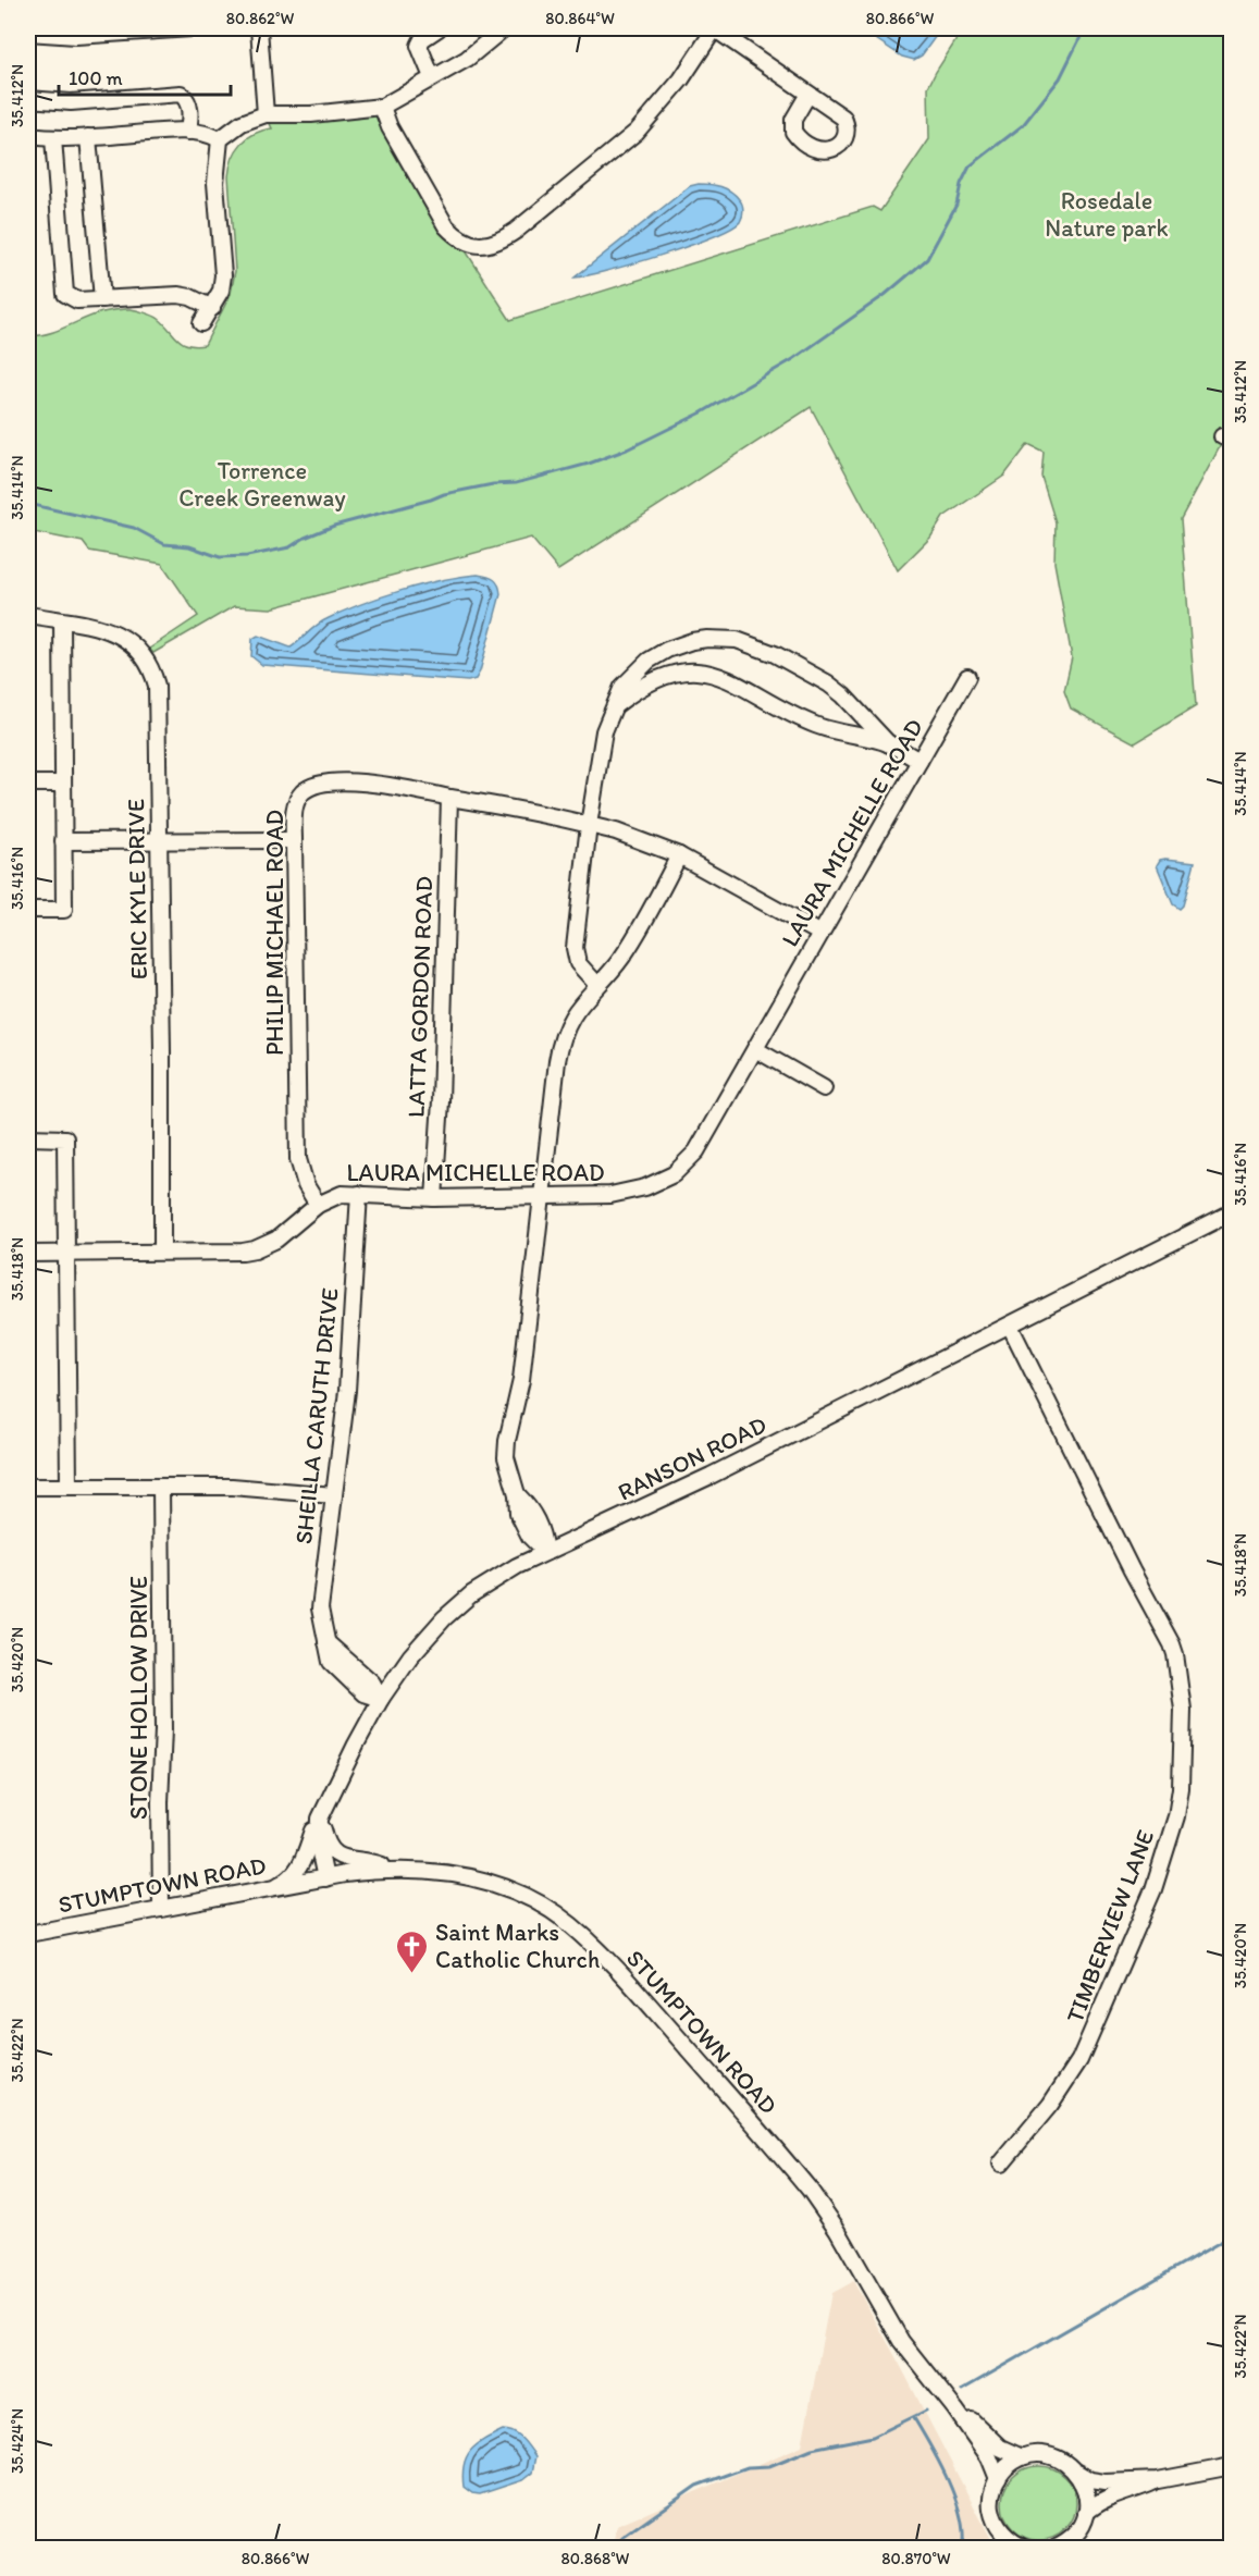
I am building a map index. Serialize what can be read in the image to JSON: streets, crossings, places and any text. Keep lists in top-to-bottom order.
{
  "streets": {
    "street": [
      "LAURA MICHELLE ROAD",
      "ERIC KYLE DRIVE",
      "PHILIP MICHAEL ROAD",
      "LATTA GORDON ROAD",
      "SHEILLA CARUTH DRIVE",
      "RANSON ROAD",
      "STONE HOLLOW DRIVE",
      "STUMPTOWN ROAD",
      "TIMBERVIEW LANE"
    ]
  },
  "crossings": [
    ["LAURA MICHELLE ROAD", "ERIC KYLE DRIVE"],
    ["LAURA MICHELLE ROAD", "PHILIP MICHAEL ROAD"],
    ["LAURA MICHELLE ROAD", "LATTA GORDON ROAD"],
    ["LAURA MICHELLE ROAD", "SHEILLA CARUTH DRIVE"],
    ["PHILIP MICHAEL ROAD", "LATTA GORDON ROAD"],
    ["SHEILLA CARUTH DRIVE", "RANSON ROAD"],
    ["RANSON ROAD", "STUMPTOWN ROAD"],
    ["RANSON ROAD", "TIMBERVIEW LANE"],
    ["STONE HOLLOW DRIVE", "STUMPTOWN ROAD"]
  ],
  "parks": ["Rosedale Nature park", "Torrence Creek Greenway"],
  "places": {
    "church": ["Saint Marks Catholic Church"]
  },
  "scale_bar": "100 m",
  "coordinates": [
    "80.862°W",
    "80.864°W",
    "80.866°W",
    "35.412°N",
    "35.414°N",
    "35.416°N",
    "35.418°N",
    "35.420°N",
    "35.422°N",
    "35.424°N",
    "80.868°W",
    "80.870°W"
  ]
}
